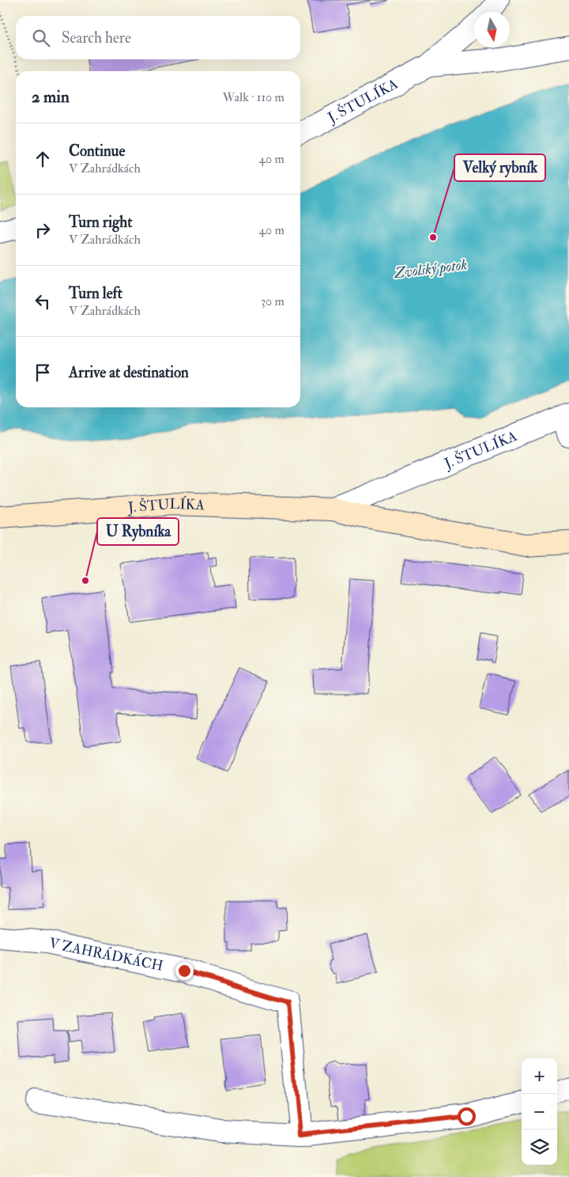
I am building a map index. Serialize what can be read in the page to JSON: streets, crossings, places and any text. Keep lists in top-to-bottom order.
{
  "streets": {
    "street": ["J. ŠTULÍKA", "V ZAHRÁDKÁCH"]
  },
  "water": ["Zvolský potok"],
  "places": ["Velký rybník", "U Rybníka"],
  "north": "bottom",
  "page": {
    "search": "Search here",
    "heading": ["2 min", "Walk · 110 m"],
    "list": [
      ["Continue", "V Zahrádkách", "40 m"],
      ["Turn right", "V Zahrádkách", "40 m"],
      ["Turn left", "V Zahrádkách", "30 m"],
      "Arrive at destination"
    ],
    "map_buttons": ["+", "−"]
  }
}
